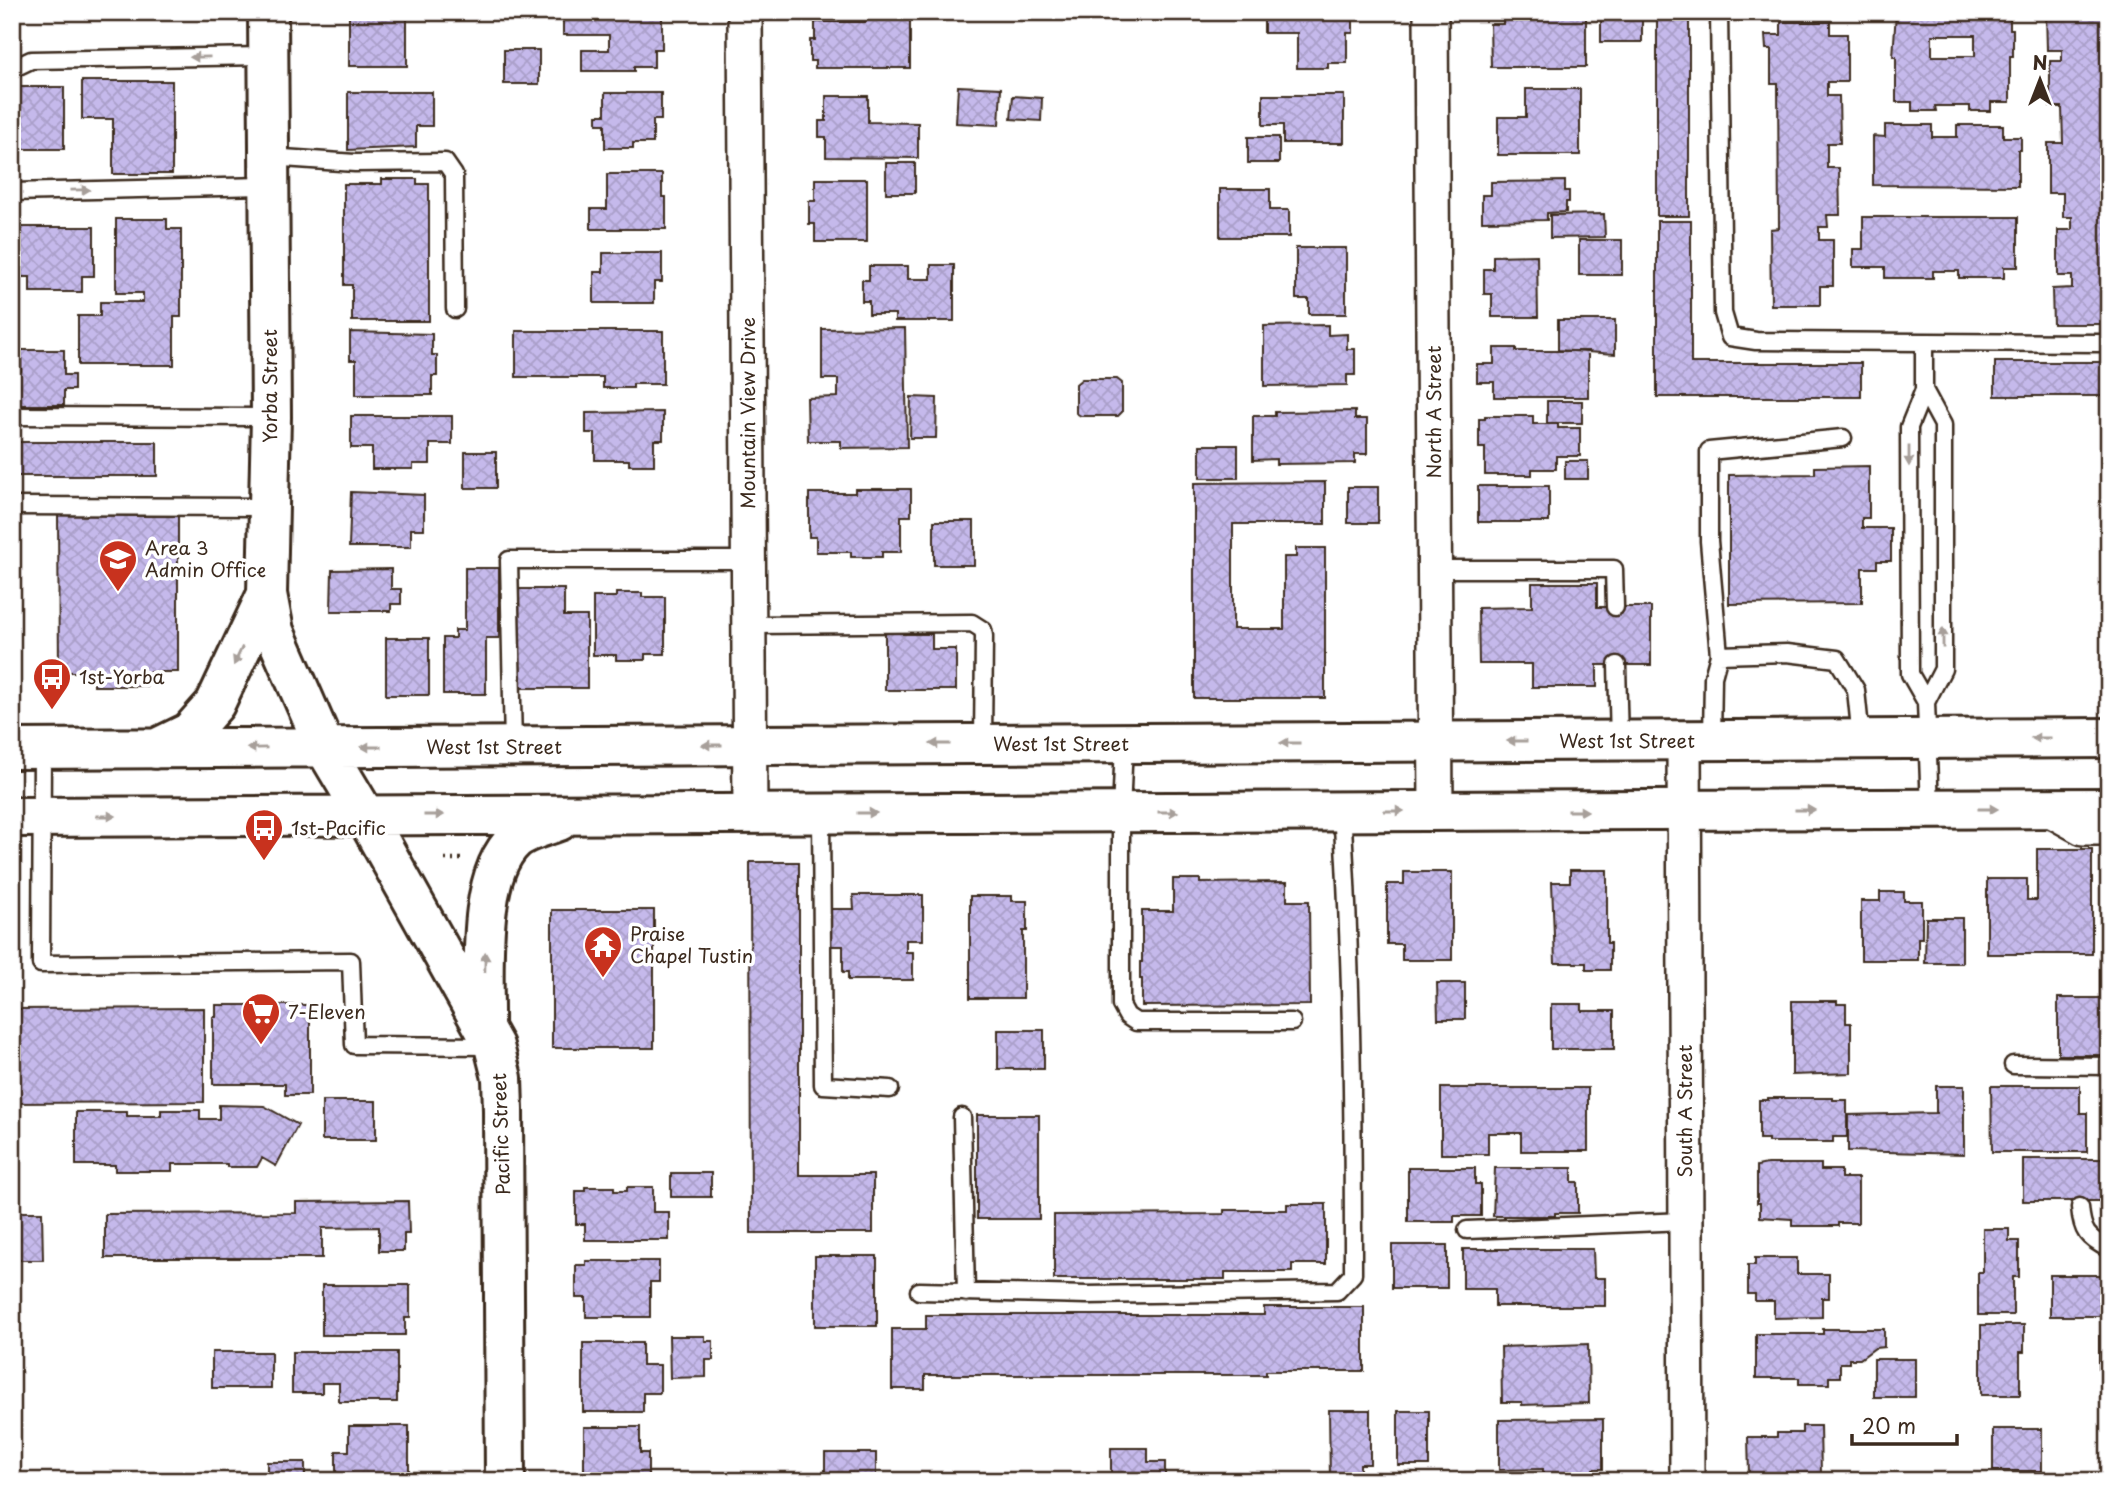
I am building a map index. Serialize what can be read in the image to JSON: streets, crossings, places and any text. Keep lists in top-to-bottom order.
{
  "streets": {
    "main road": ["Yorba Street", "West 1st Street", "Pacific Street"],
    "street": ["North A Street", "Mountain View Drive", "South A Street"]
  },
  "crossings": [
    ["Yorba Street", "West 1st Street"],
    ["Yorba Street", "Pacific Street"],
    ["North A Street", "West 1st Street"],
    ["Mountain View Drive", "West 1st Street"],
    ["West 1st Street", "South A Street"],
    ["West 1st Street", "Pacific Street"]
  ],
  "places": {
    "school or university": ["Area 3 Admin Office"],
    "bus stop": ["1st-Yorba", "1st-Pacific"],
    "temple": ["Praise Chapel Tustin"],
    "supermarket": ["7-Eleven"]
  },
  "scale_bar": "20 m",
  "north": "top"
}
